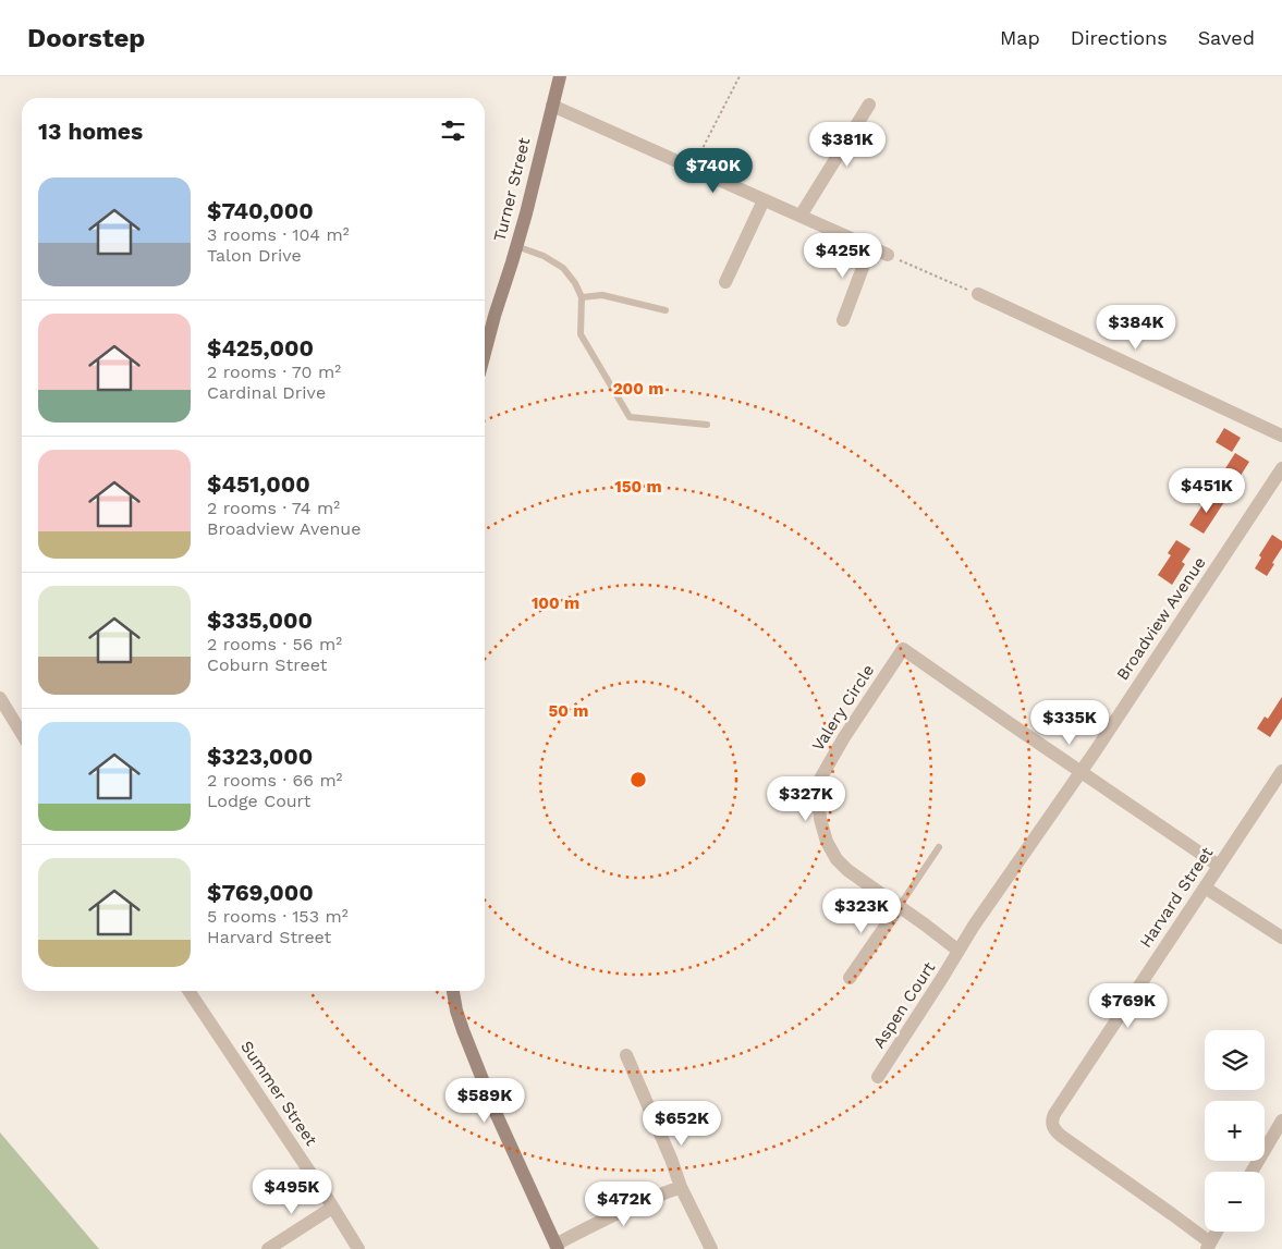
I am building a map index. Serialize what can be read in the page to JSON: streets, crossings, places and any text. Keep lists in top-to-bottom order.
{
  "streets": {
    "main road": ["Turner Street"],
    "street": [
      "Broadview Avenue",
      "Valery Circle",
      "Harvard Street",
      "Aspen Court",
      "Summer Street"
    ]
  },
  "crossings": [
    ["Broadview Avenue", "Valery Circle"],
    ["Broadview Avenue", "Aspen Court"],
    ["Valery Circle", "Aspen Court"]
  ],
  "page": {
    "header": "Doorstep",
    "nav": ["Map", "Directions", "Saved"],
    "heading": "13 homes",
    "price": [
      "$381K",
      "$740K",
      "$425K",
      "$384K",
      "$451K",
      "$335K",
      "$327K",
      "$323K",
      "$769K",
      "$589K",
      "$652K",
      "$495K",
      "$472K"
    ],
    "list": [
      {
        "name": "$740,000",
        "note": "3 rooms · 104 m² · Talon Drive"
      },
      {
        "name": "$425,000",
        "note": "2 rooms · 70 m² · Cardinal Drive"
      },
      {
        "name": "$451,000",
        "note": "2 rooms · 74 m² · Broadview Avenue"
      },
      {
        "name": "$335,000",
        "note": "2 rooms · 56 m² · Coburn Street"
      },
      {
        "name": "$323,000",
        "note": "2 rooms · 66 m² · Lodge Court"
      },
      {
        "name": "$769,000",
        "note": "5 rooms · 153 m² · Harvard Street"
      }
    ],
    "map_buttons": ["+", "−"]
  },
  "rings": [
    "200 m",
    "150 m",
    "100 m",
    "50 m"
  ]
}
